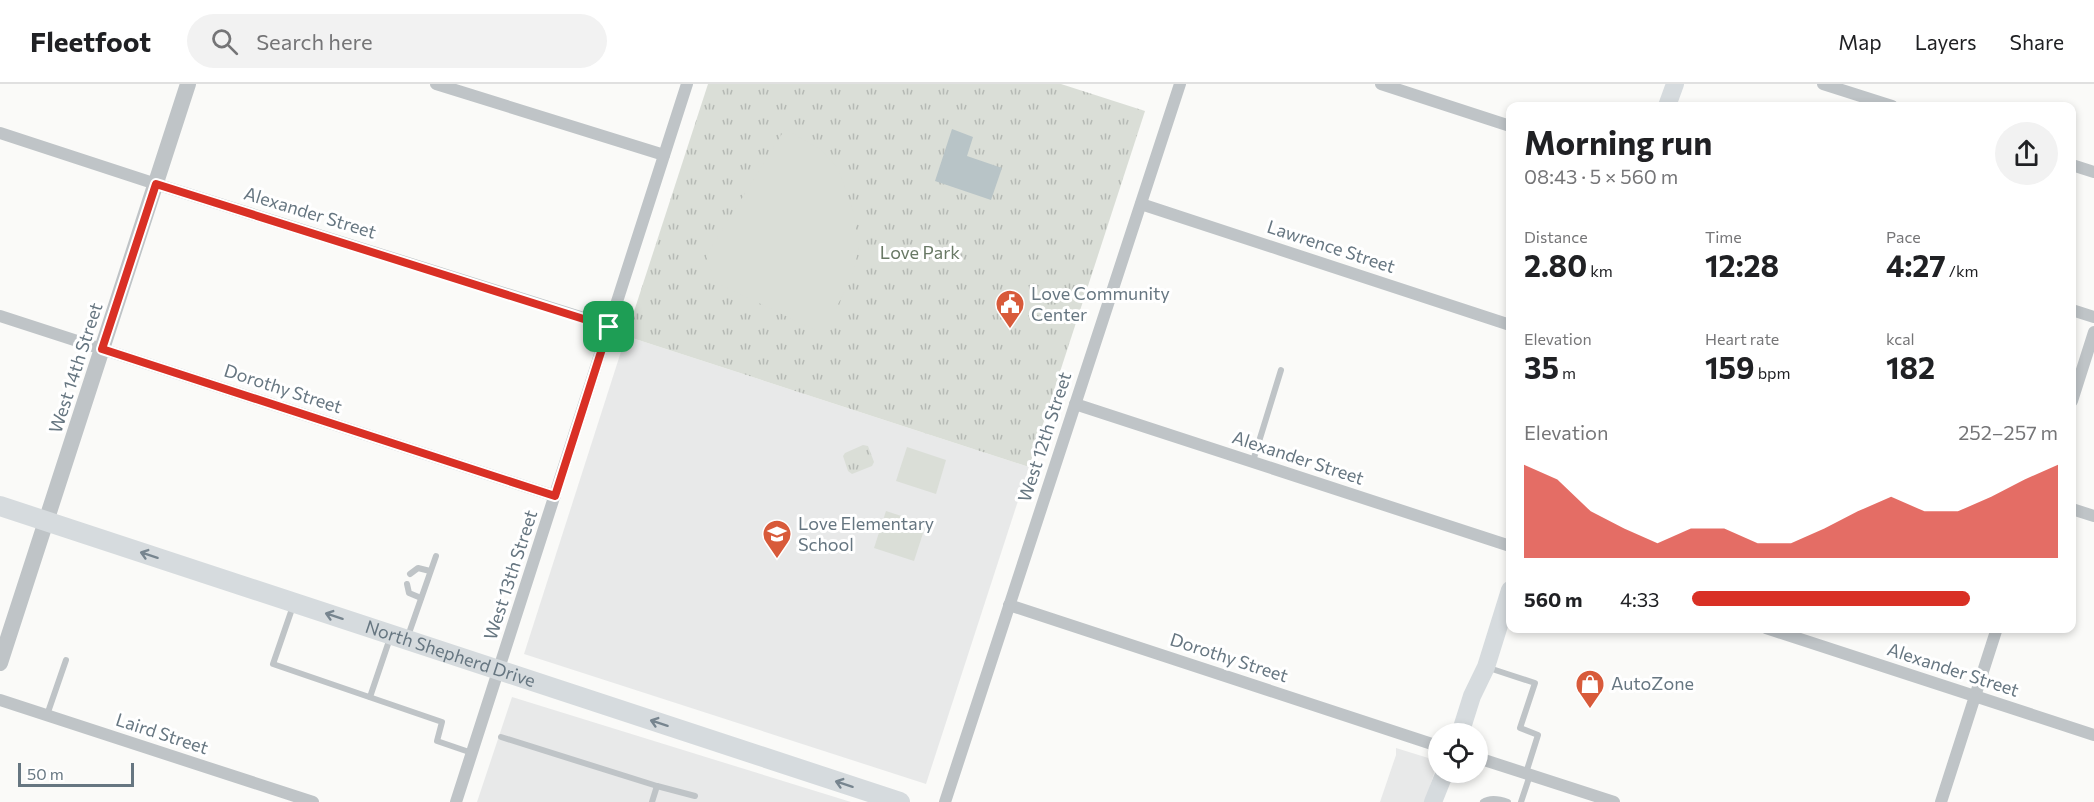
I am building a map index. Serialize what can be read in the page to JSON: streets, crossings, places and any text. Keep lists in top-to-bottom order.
{
  "streets": {
    "main road": ["North Shepherd Drive"],
    "street": [
      "Alexander Street",
      "Lawrence Street",
      "West 14th Street",
      "Dorothy Street",
      "West 12th Street",
      "West 13th Street",
      "Laird Street"
    ]
  },
  "crossings": [
    ["Alexander Street", "West 14th Street"],
    ["Alexander Street", "West 12th Street"],
    ["Alexander Street", "West 13th Street"],
    ["Lawrence Street", "West 12th Street"],
    ["West 14th Street", "Dorothy Street"],
    ["West 14th Street", "North Shepherd Drive"],
    ["Dorothy Street", "West 12th Street"],
    ["Dorothy Street", "West 13th Street"],
    ["West 13th Street", "North Shepherd Drive"]
  ],
  "one_way": ["North Shepherd Drive"],
  "parks": ["Love Park"],
  "places": {
    "public building": ["Love Community Center"],
    "school or university": ["Love Elementary School"],
    "shop": ["AutoZone"]
  },
  "scale_bar": "50 m",
  "page": {
    "header": "Fleetfoot",
    "search": "Search here",
    "nav": ["Map", "Layers", "Share"],
    "heading": ["Morning run", "08:43 · 5 × 560 m"],
    "stats": [
      ["Distance", "2.80 km"],
      ["Time", "12:28"],
      ["Pace", "4:27 /km"],
      ["Elevation", "35 m"],
      ["Heart rate", "159 bpm"],
      ["kcal", "182"]
    ],
    "chart": ["Elevation", "252–257 m"],
    "list": [
      {
        "name": "560 m",
        "note": "4:33"
      }
    ],
    "scale": "50 m"
  }
}
